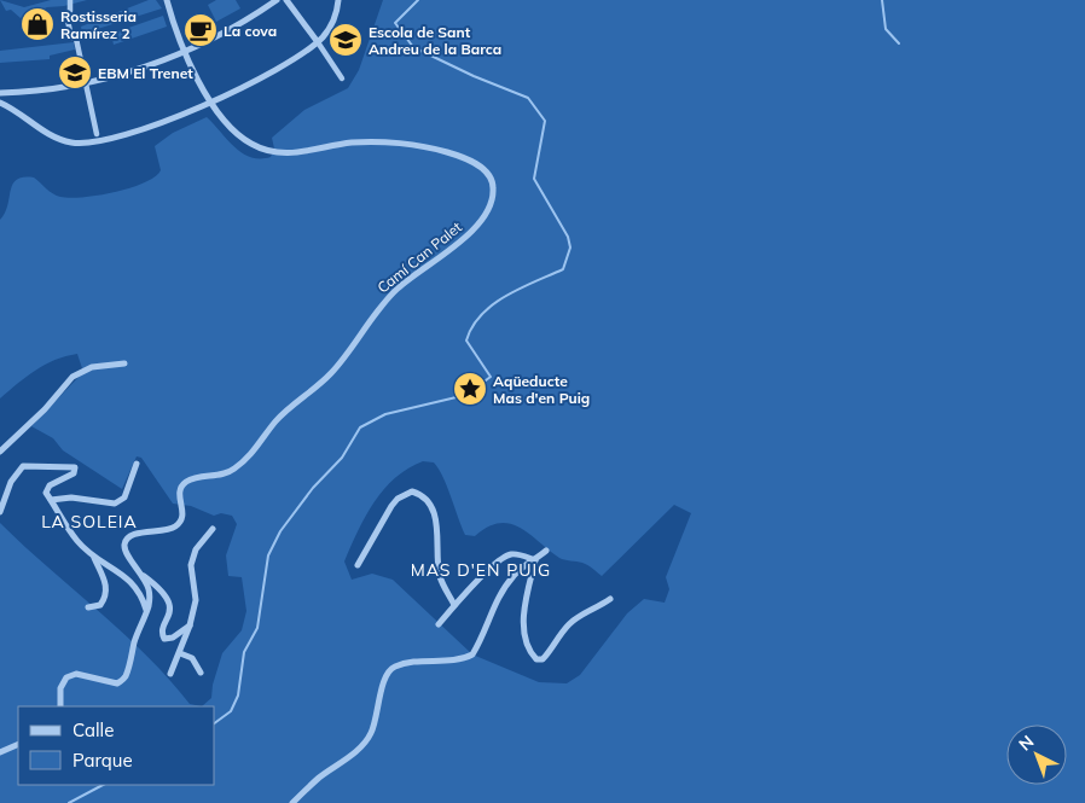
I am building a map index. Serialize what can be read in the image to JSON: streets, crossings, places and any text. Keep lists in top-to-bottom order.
{
  "streets": {
    "street": ["Camí Can Palet"]
  },
  "districts": ["LA SOLEIA", "MAS D'EN PUIG"],
  "places": {
    "shop": ["Rostisseria Ramírez 2"],
    "cafe": ["La cova"],
    "school or university": ["Escola de Sant Andreu de la Barca", "EBM El Trenet"],
    "place": ["Aqüeducte Mas d'en Puig"]
  },
  "legend": ["Calle", "Parque"],
  "north": "top left"
}
